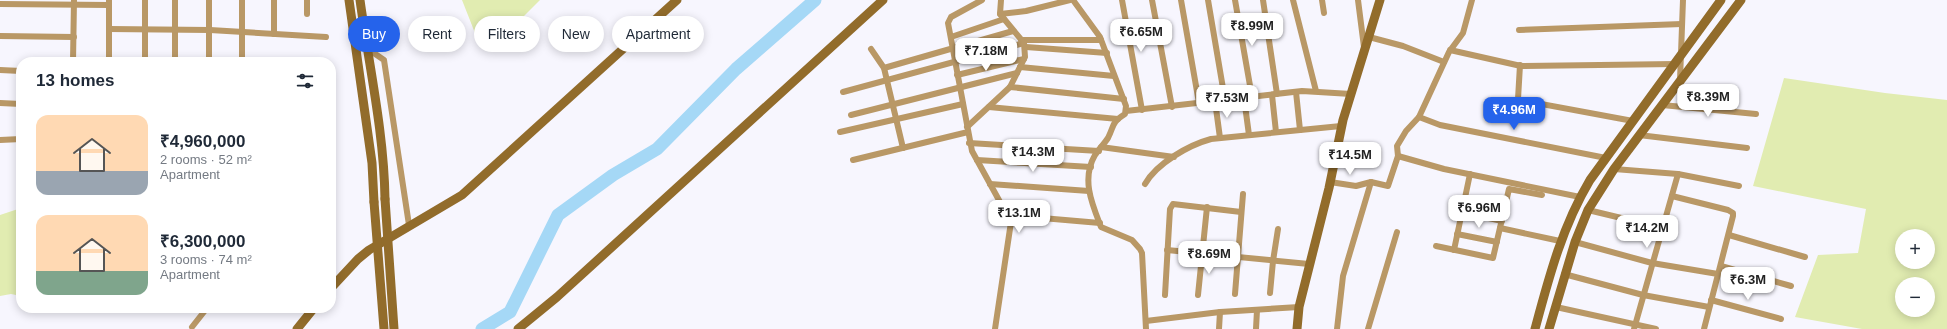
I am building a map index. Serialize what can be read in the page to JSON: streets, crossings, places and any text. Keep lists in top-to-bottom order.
{
  "page": {
    "price": [
      "₹8.99M",
      "₹6.65M",
      "₹7.18M",
      "₹8.39M",
      "₹7.53M",
      "₹4.96M",
      "₹14.3M",
      "₹14.5M",
      "₹6.96M",
      "₹13.1M",
      "₹14.2M",
      "₹8.69M",
      "₹6.3M"
    ],
    "chip": [
      "Buy",
      "Rent",
      "Filters",
      "New",
      "Apartment"
    ],
    "heading": "13 homes",
    "list": [
      {
        "name": "₹4,960,000",
        "note": "2 rooms · 52 m² · Apartment"
      },
      {
        "name": "₹6,300,000",
        "note": "3 rooms · 74 m² · Apartment"
      }
    ],
    "map_buttons": ["+", "−"]
  }
}
